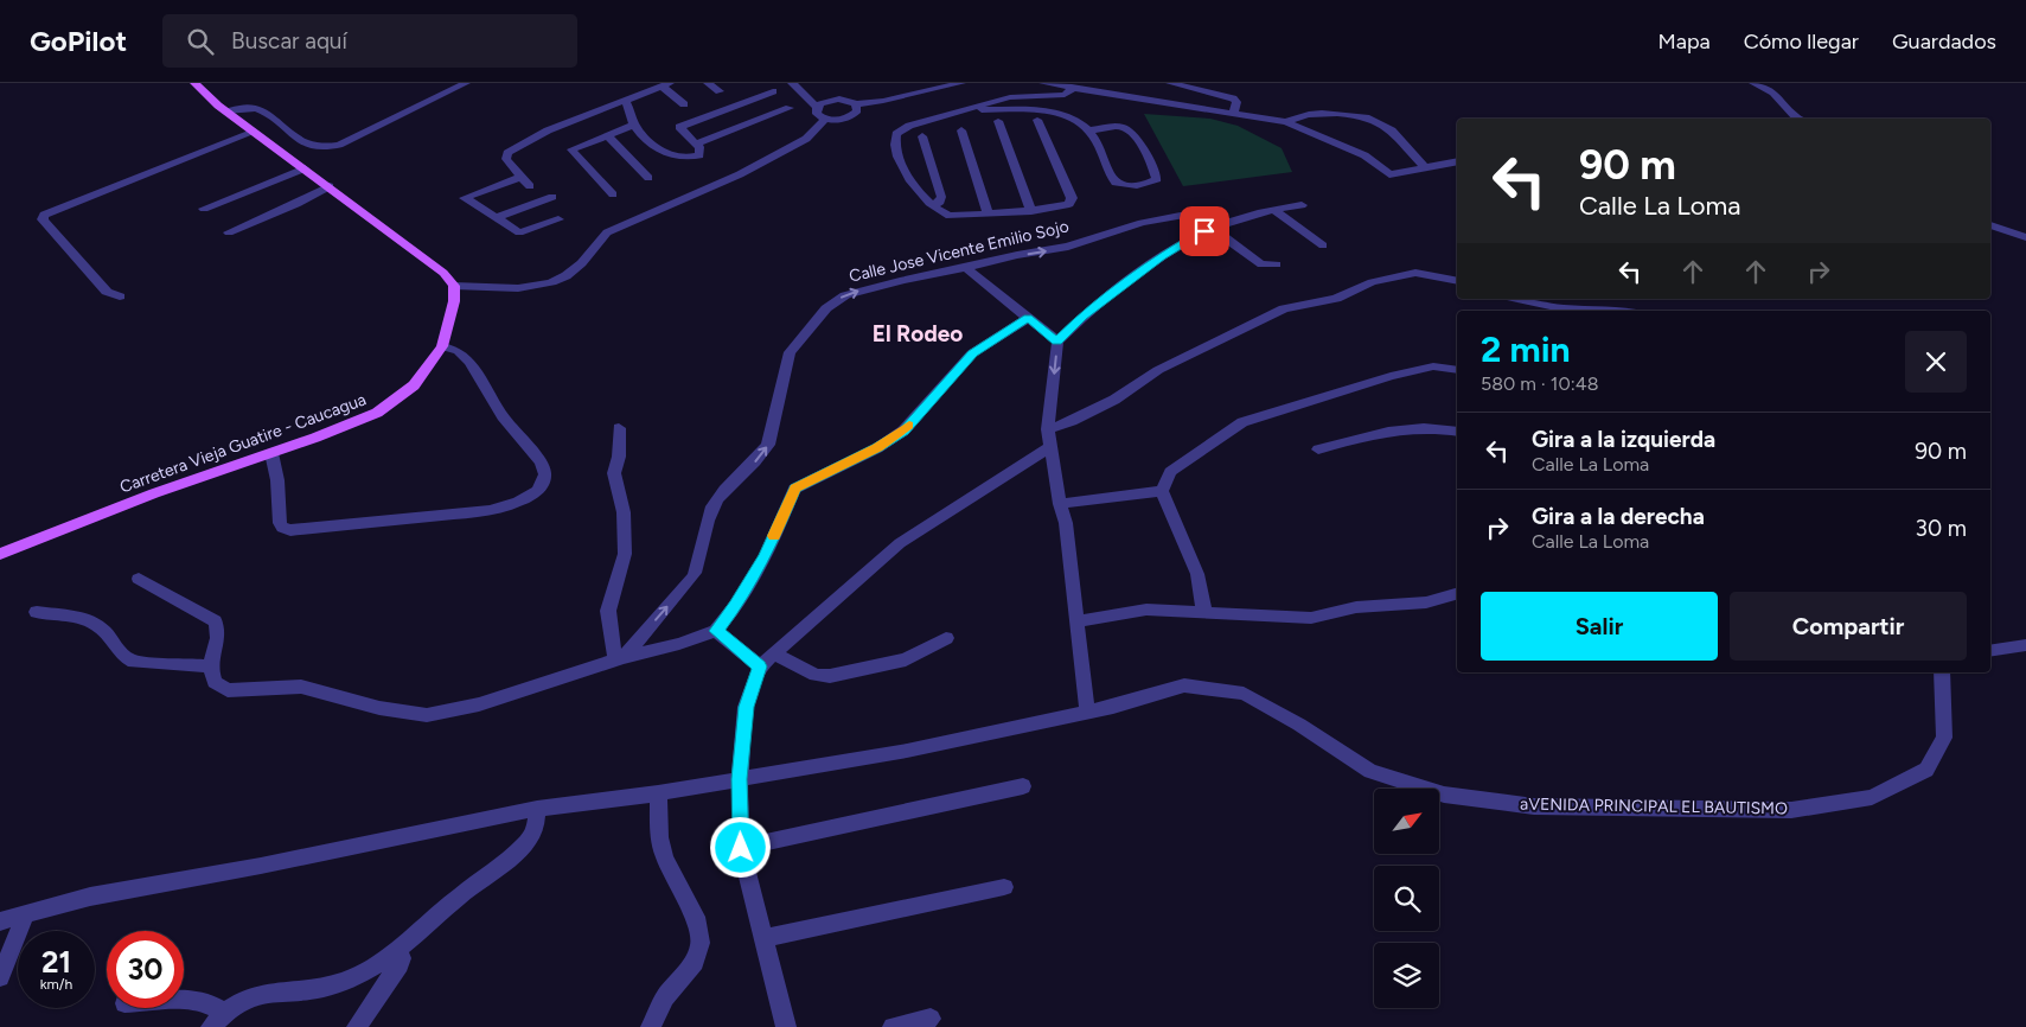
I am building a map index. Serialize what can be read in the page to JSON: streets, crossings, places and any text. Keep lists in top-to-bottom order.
{
  "streets": {
    "main road": ["Carretera Vieja Guatire - Caucagua"],
    "street": ["Calle Jose Vicente Emilio Sojo", "aVENIDA PRINCIPAL EL BAUTISMO"]
  },
  "districts": ["El Rodeo"],
  "north": "top right",
  "page": {
    "header": "GoPilot",
    "search": "Buscar aquí",
    "nav": ["Mapa", "Cómo llegar", "Guardados"],
    "turn": ["90 m", "Calle La Loma"],
    "heading": ["2 min", "580 m · 10:48"],
    "list": [
      {
        "name": "Gira a la izquierda",
        "note": "Calle La Loma",
        "value": "90 m"
      },
      {
        "name": "Gira a la derecha",
        "note": "Calle La Loma",
        "value": "30 m"
      }
    ],
    "buttons": ["Salir", "Compartir"],
    "speed": "21 km/h",
    "limit": "30"
  }
}
